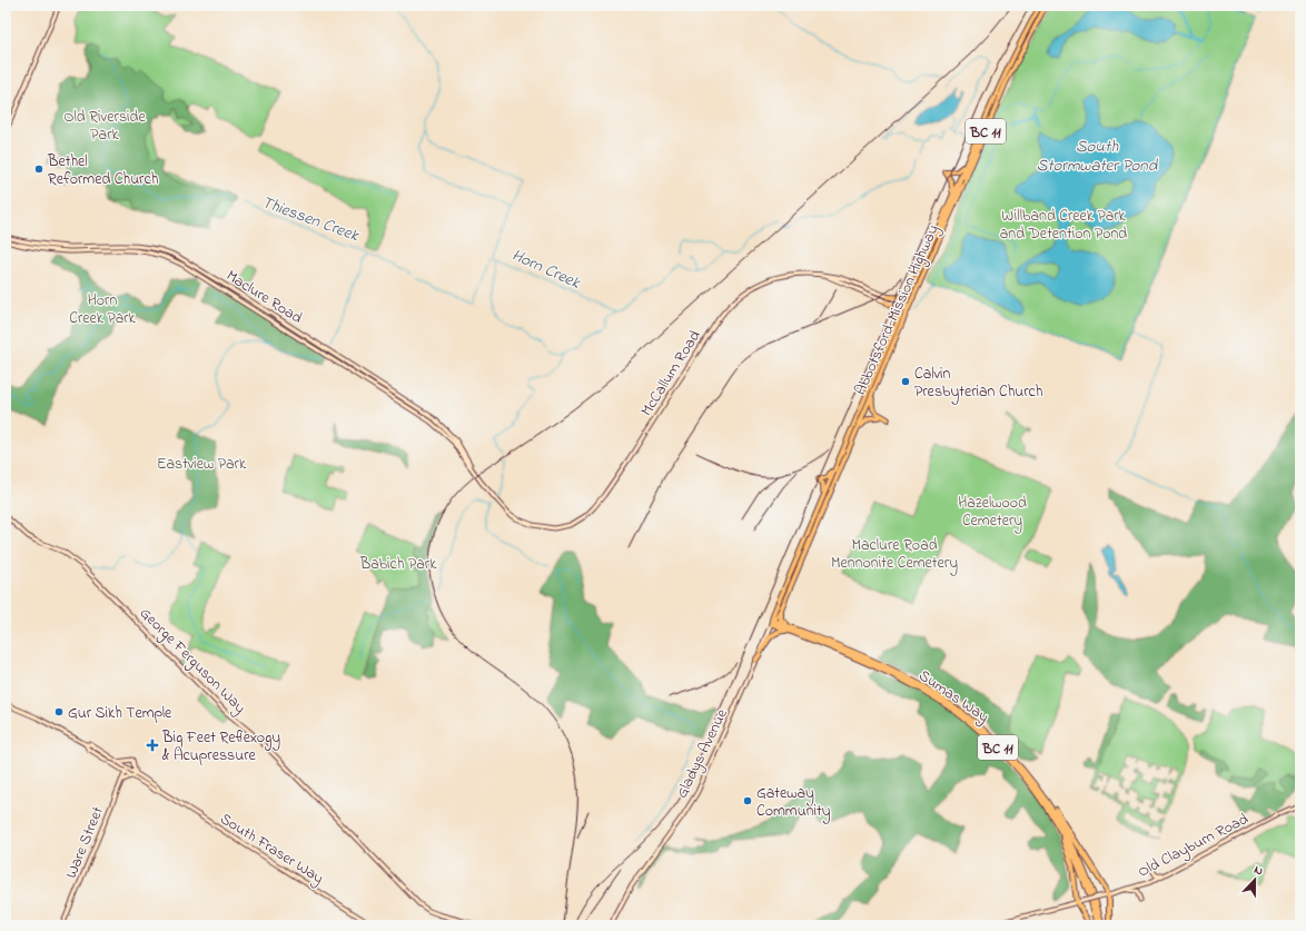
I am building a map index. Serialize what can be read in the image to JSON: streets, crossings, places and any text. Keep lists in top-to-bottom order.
{
  "streets": {
    "highway": ["BC 11", "Abbotsford-Mission Highway", "Sumas Way"],
    "main road": [
      "Maclure Road",
      "McCallum Road",
      "George Ferguson Way",
      "Gladys Avenue",
      "Ware Street",
      "Old Clayburn Road",
      "South Fraser Way"
    ]
  },
  "crossings": [
    ["Maclure Road", "McCallum Road"],
    ["Abbotsford-Mission Highway", "McCallum Road"],
    ["Abbotsford-Mission Highway", "Sumas Way"],
    ["Abbotsford-Mission Highway", "Gladys Avenue"],
    ["Sumas Way", "Gladys Avenue"],
    ["Ware Street", "South Fraser Way"]
  ],
  "water": ["South Stormwater Pond", "Thiessen Creek", "Horn Creek"],
  "parks": [
    "Old Riverside Park",
    "Willband Creek Park and Detention Pond",
    "Horn Creek Park",
    "Eastview Park",
    "Hazelwood Cemetery",
    "Maclure Road Mennonite Cemetery",
    "Babich Park"
  ],
  "places": {
    "other": [
      "Bethel Reformed Church",
      "Calvin Presbyterian Church",
      "Gur Sikh Temple",
      "Gateway Community"
    ],
    "health": ["Big Feet Reflexogy & Acupressure"]
  },
  "north": "top"
}
